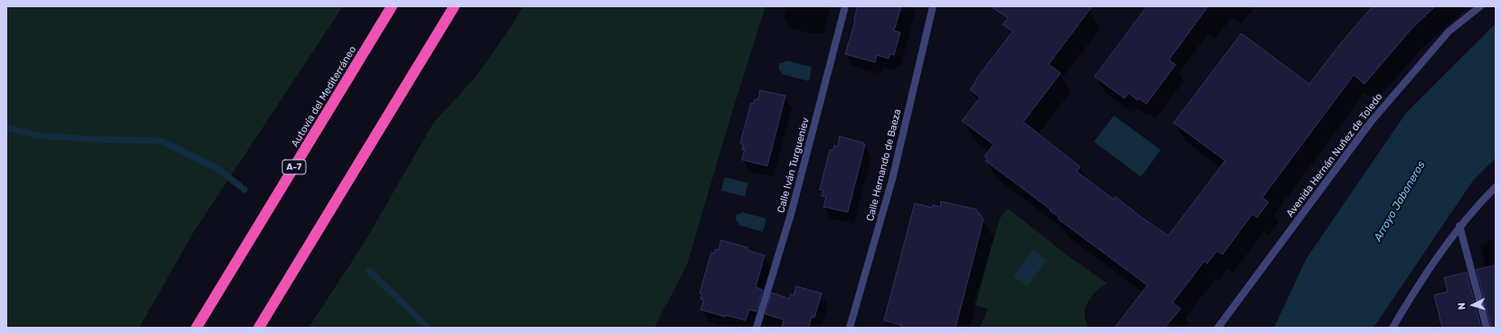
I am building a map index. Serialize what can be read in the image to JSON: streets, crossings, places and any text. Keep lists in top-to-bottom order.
{
  "streets": {
    "highway": ["Autovía del Mediterráneo", "A-7"],
    "street": ["Avenida Hernán Nuñez de Toledo", "Calle Iván Turgueniev", "Calle Hernando de Baeza"]
  },
  "water": ["Arroyo Jaboneros"],
  "north": "left"
}
